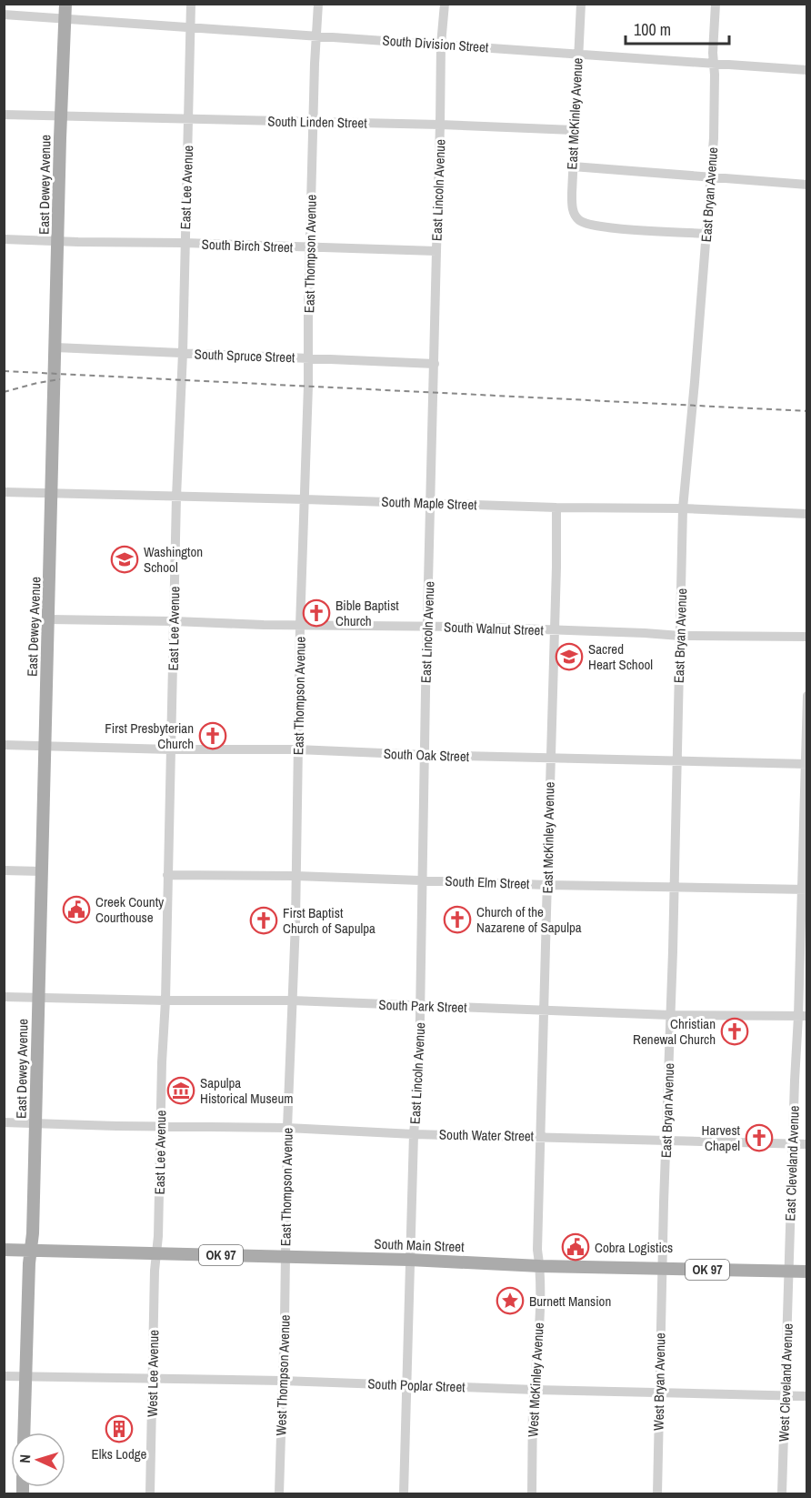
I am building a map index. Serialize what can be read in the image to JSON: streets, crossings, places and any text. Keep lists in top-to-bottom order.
{
  "streets": {
    "main road": ["East Dewey Avenue", "South Main Street", "OK 97"],
    "street": [
      "South Division Street",
      "East McKinley Avenue",
      "South Linden Street",
      "East Lee Avenue",
      "East Lincoln Avenue",
      "East Bryan Avenue",
      "South Birch Street",
      "East Thompson Avenue",
      "South Spruce Street",
      "South Maple Street",
      "South Walnut Street",
      "South Oak Street",
      "South Elm Street",
      "South Park Street",
      "South Water Street",
      "East Cleveland Avenue",
      "West Lee Avenue",
      "West Thompson Avenue",
      "West McKinley Avenue",
      "West Bryan Avenue",
      "West Cleveland Avenue",
      "South Poplar Street"
    ]
  },
  "crossings": [
    ["South Division Street", "East McKinley Avenue"],
    ["South Division Street", "East Dewey Avenue"],
    ["South Division Street", "East Lee Avenue"],
    ["South Division Street", "East Lincoln Avenue"],
    ["South Division Street", "East Bryan Avenue"],
    ["South Division Street", "East Thompson Avenue"],
    ["East McKinley Avenue", "South Linden Street"],
    ["East McKinley Avenue", "East Bryan Avenue"],
    ["East McKinley Avenue", "South Maple Street"],
    ["East McKinley Avenue", "South Walnut Street"],
    ["East McKinley Avenue", "South Oak Street"],
    ["East McKinley Avenue", "South Elm Street"],
    ["East McKinley Avenue", "South Park Street"],
    ["East McKinley Avenue", "South Water Street"],
    ["East McKinley Avenue", "South Main Street"],
    ["East McKinley Avenue", "West McKinley Avenue"],
    ["South Linden Street", "East Dewey Avenue"],
    ["South Linden Street", "East Lee Avenue"],
    ["South Linden Street", "East Lincoln Avenue"],
    ["South Linden Street", "East Thompson Avenue"],
    ["East Dewey Avenue", "South Birch Street"],
    ["East Dewey Avenue", "South Spruce Street"],
    ["East Dewey Avenue", "South Maple Street"],
    ["East Dewey Avenue", "South Walnut Street"],
    ["East Dewey Avenue", "South Oak Street"],
    ["East Dewey Avenue", "South Park Street"],
    ["East Dewey Avenue", "South Water Street"],
    ["East Dewey Avenue", "South Main Street"],
    ["East Dewey Avenue", "OK 97"],
    ["East Dewey Avenue", "South Poplar Street"],
    ["East Lee Avenue", "South Birch Street"],
    ["East Lee Avenue", "South Spruce Street"],
    ["East Lee Avenue", "South Maple Street"],
    ["East Lee Avenue", "South Walnut Street"],
    ["East Lee Avenue", "South Oak Street"],
    ["East Lee Avenue", "South Elm Street"],
    ["East Lee Avenue", "South Park Street"],
    ["East Lee Avenue", "South Water Street"],
    ["East Lee Avenue", "South Main Street"],
    ["East Lee Avenue", "West Lee Avenue"],
    ["East Lincoln Avenue", "South Birch Street"],
    ["East Lincoln Avenue", "South Spruce Street"],
    ["East Lincoln Avenue", "South Maple Street"],
    ["East Lincoln Avenue", "South Walnut Street"],
    ["East Lincoln Avenue", "South Oak Street"],
    ["East Lincoln Avenue", "South Elm Street"],
    ["East Lincoln Avenue", "South Park Street"],
    ["East Lincoln Avenue", "South Water Street"],
    ["East Lincoln Avenue", "South Main Street"],
    ["East Lincoln Avenue", "South Poplar Street"],
    ["East Bryan Avenue", "South Maple Street"],
    ["East Bryan Avenue", "South Walnut Street"],
    ["East Bryan Avenue", "South Oak Street"],
    ["East Bryan Avenue", "South Elm Street"],
    ["East Bryan Avenue", "South Park Street"],
    ["East Bryan Avenue", "South Water Street"],
    ["East Bryan Avenue", "South Main Street"],
    ["East Bryan Avenue", "West Bryan Avenue"],
    ["South Birch Street", "East Thompson Avenue"],
    ["East Thompson Avenue", "South Spruce Street"],
    ["East Thompson Avenue", "South Maple Street"],
    ["East Thompson Avenue", "South Walnut Street"],
    ["East Thompson Avenue", "South Oak Street"],
    ["East Thompson Avenue", "South Elm Street"],
    ["East Thompson Avenue", "South Park Street"],
    ["East Thompson Avenue", "South Water Street"],
    ["East Thompson Avenue", "South Main Street"],
    ["East Thompson Avenue", "West Thompson Avenue"],
    ["South Oak Street", "East Cleveland Avenue"],
    ["South Elm Street", "East Cleveland Avenue"],
    ["South Park Street", "East Cleveland Avenue"],
    ["South Water Street", "East Cleveland Avenue"],
    ["East Cleveland Avenue", "South Main Street"],
    ["East Cleveland Avenue", "West Cleveland Avenue"],
    ["South Main Street", "OK 97"],
    ["South Main Street", "West Lee Avenue"],
    ["South Main Street", "West Thompson Avenue"],
    ["South Main Street", "West McKinley Avenue"],
    ["South Main Street", "West Bryan Avenue"],
    ["South Main Street", "West Cleveland Avenue"],
    ["West Lee Avenue", "South Poplar Street"],
    ["West Thompson Avenue", "South Poplar Street"],
    ["West McKinley Avenue", "South Poplar Street"],
    ["West Bryan Avenue", "South Poplar Street"],
    ["West Cleveland Avenue", "South Poplar Street"]
  ],
  "places": {
    "school or university": ["Washington School", "Sacred Heart School"],
    "church": [
      "Bible Baptist Church",
      "First Presbyterian Church",
      "Church of the Nazarene of Sapulpa",
      "First Baptist Church of Sapulpa",
      "Christian Renewal Church",
      "Harvest Chapel"
    ],
    "public building": ["Creek County Courthouse", "Cobra Logistics"],
    "museum": ["Sapulpa Historical Museum"],
    "place": ["Burnett Mansion"],
    "building": ["Elks Lodge"]
  },
  "scale_bar": "100 m",
  "north": "left"
}
